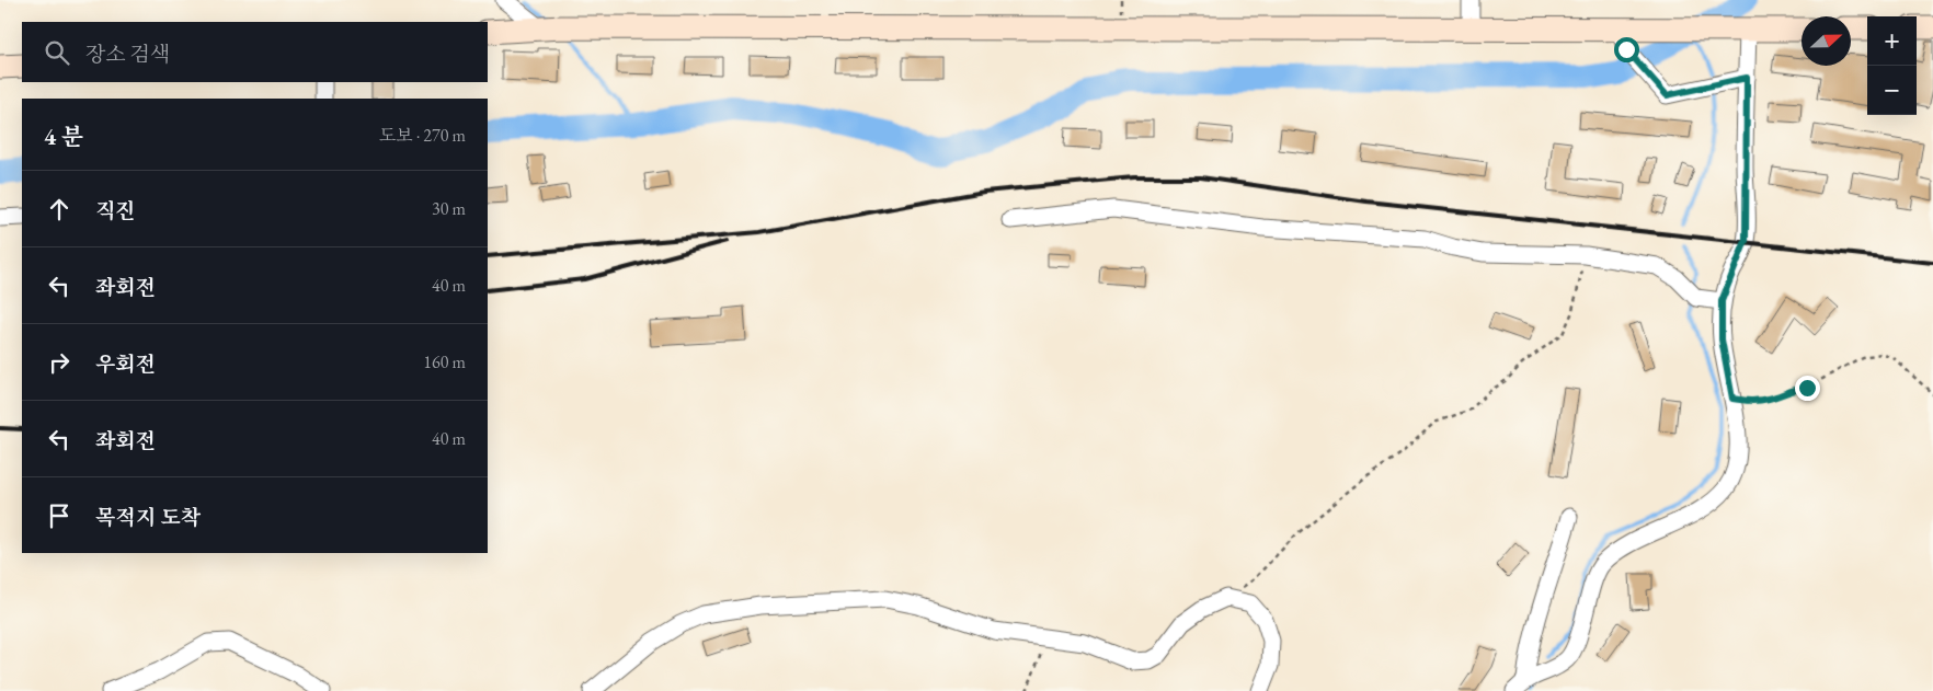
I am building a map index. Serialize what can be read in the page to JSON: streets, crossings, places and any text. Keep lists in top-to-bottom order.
{
  "north": "right",
  "page": {
    "map_buttons": ["+", "−"],
    "search": "장소 검색",
    "heading": ["4 분", "도보 · 270 m"],
    "list": [
      ["직진", "30 m"],
      ["좌회전", "40 m"],
      ["우회전", "160 m"],
      ["좌회전", "40 m"],
      "목적지 도착"
    ]
  }
}
